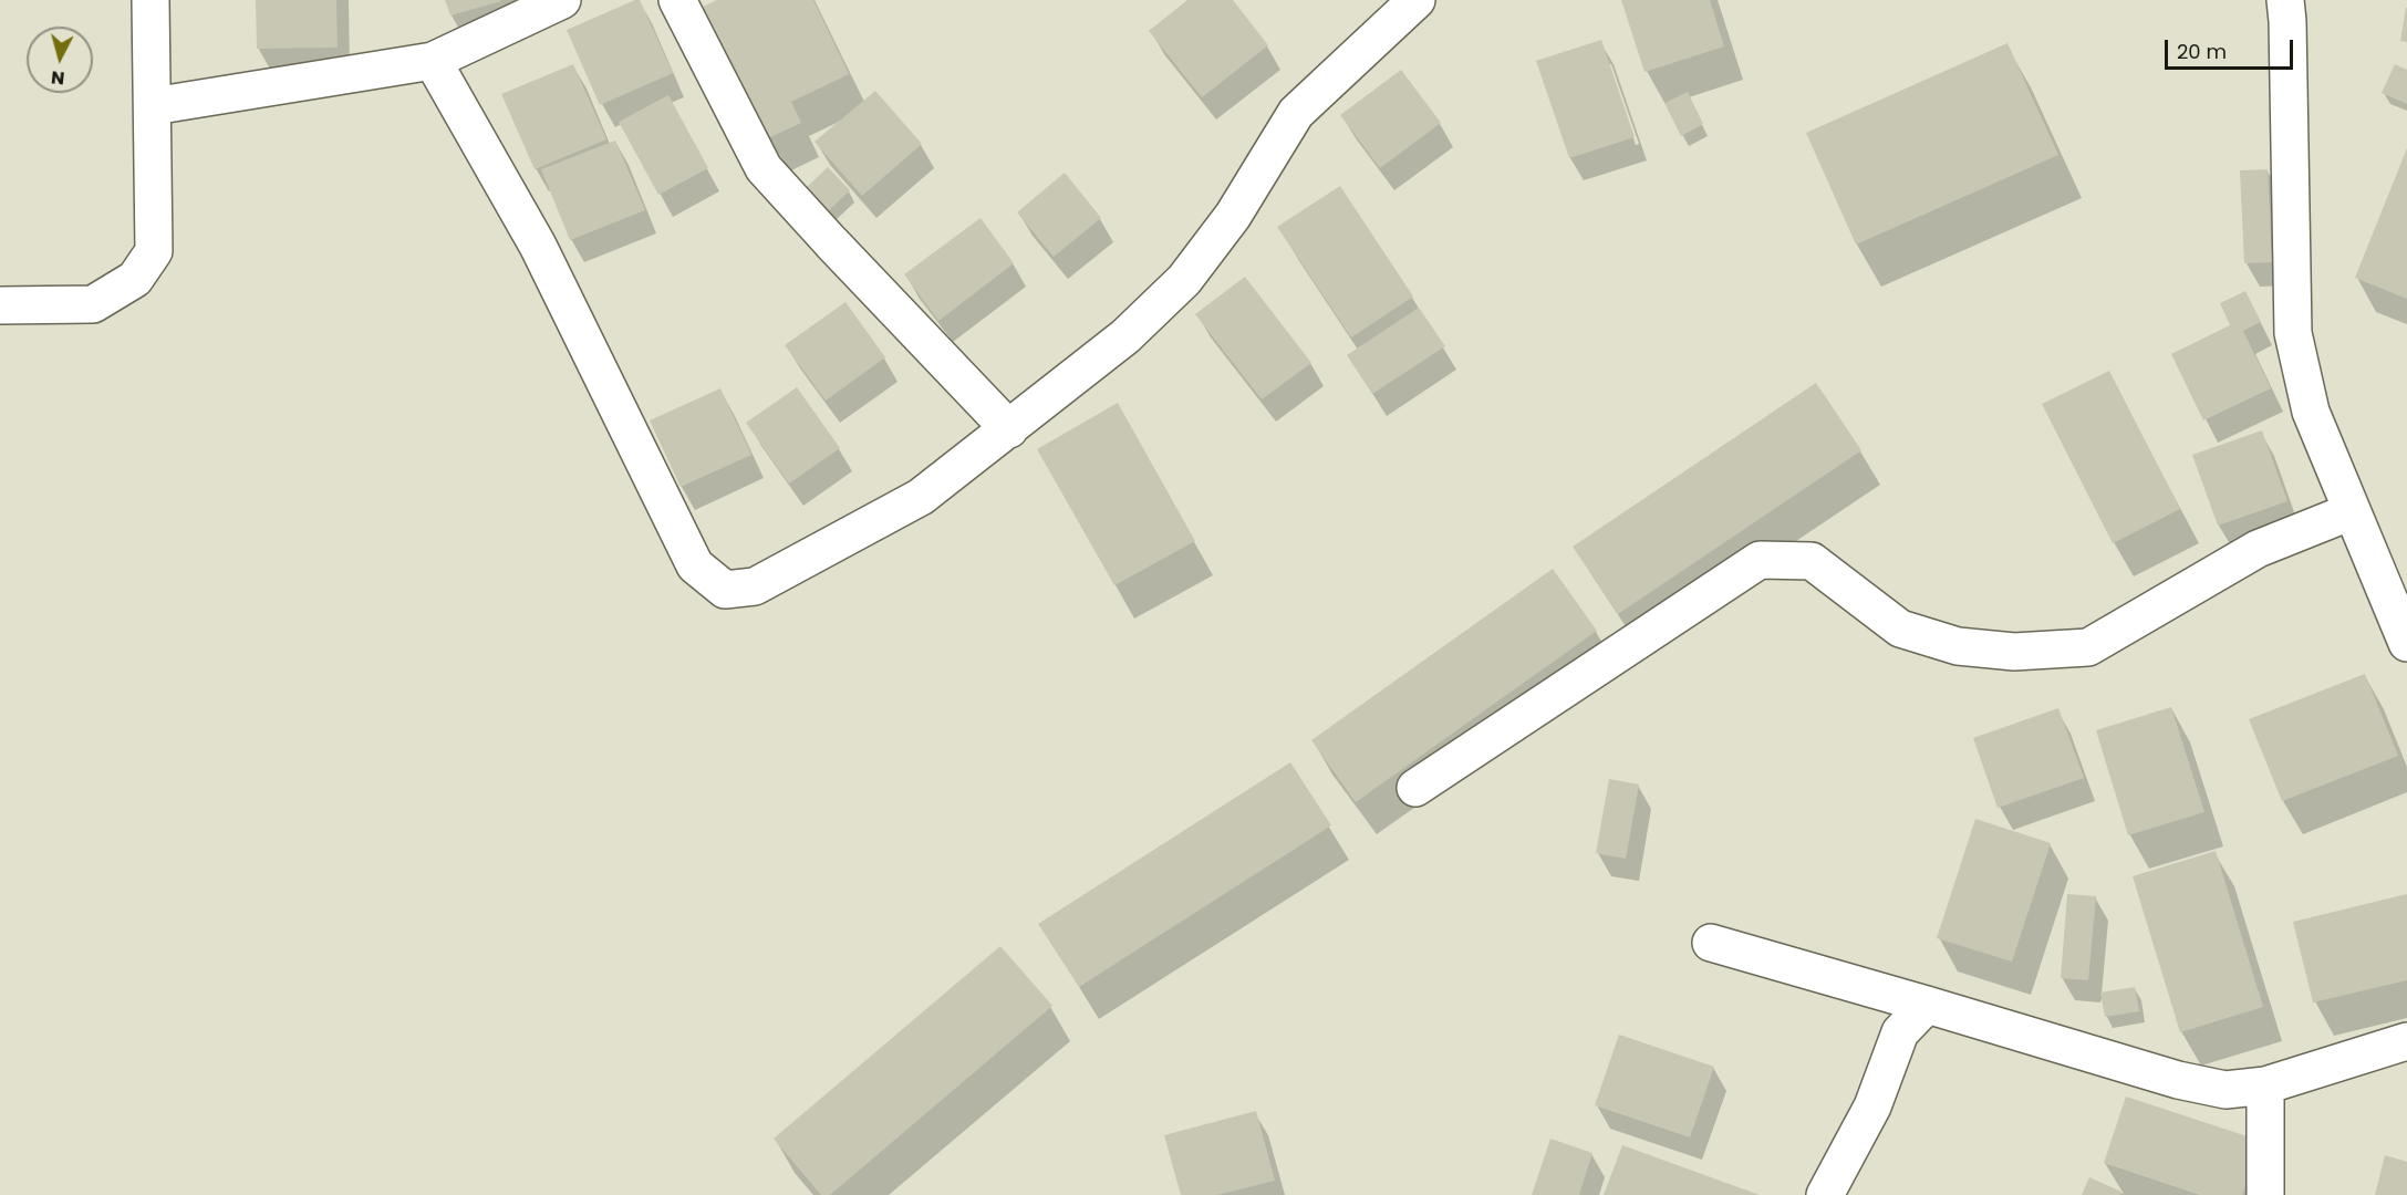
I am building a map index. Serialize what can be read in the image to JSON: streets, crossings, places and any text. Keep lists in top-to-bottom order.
{
  "scale_bar": "20 m",
  "north": "bottom"
}
